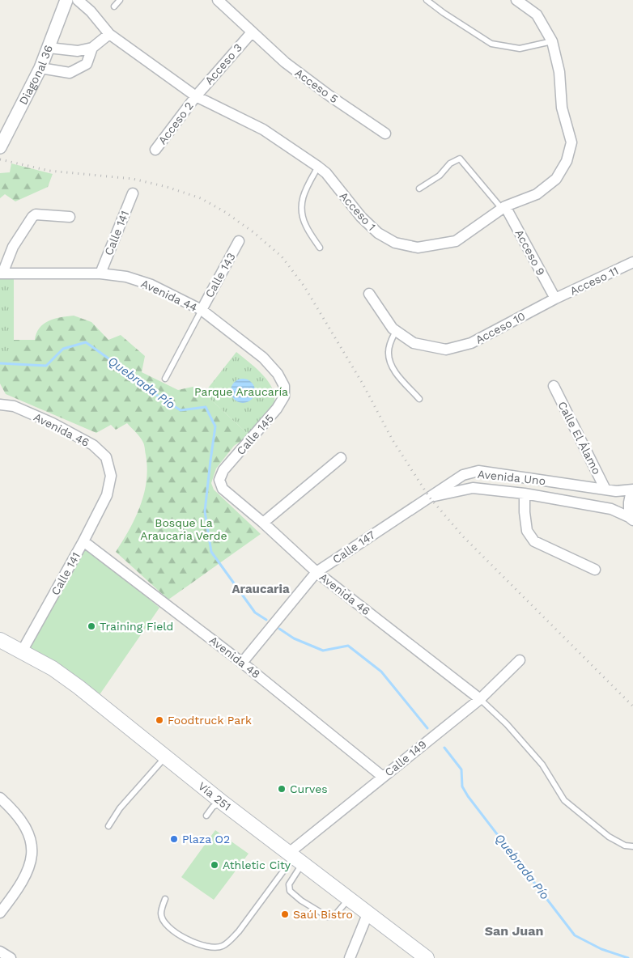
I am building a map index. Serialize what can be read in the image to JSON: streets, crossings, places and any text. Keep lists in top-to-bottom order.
{
  "streets": {
    "main road": ["Vía 251"],
    "street": [
      "Acceso 3",
      "Diagonal 36",
      "Acceso 5",
      "Acceso 2",
      "Acceso 1",
      "Calle 141",
      "Acceso 9",
      "Calle 143",
      "Acceso 11",
      "Avenida 44",
      "Acceso 10",
      "Avenida 46",
      "Calle 145",
      "Calle El Álamo",
      "Avenida Uno",
      "Calle 147",
      "Avenida 48",
      "Calle 149"
    ]
  },
  "crossings": [
    ["Acceso 3", "Acceso 5"],
    ["Acceso 3", "Acceso 2"],
    ["Acceso 3", "Acceso 1"],
    ["Acceso 2", "Acceso 1"],
    ["Acceso 1", "Acceso 9"],
    ["Calle 141", "Avenida 44"],
    ["Calle 141", "Avenida 46"],
    ["Calle 141", "Avenida 48"],
    ["Calle 141", "Vía 251"],
    ["Acceso 9", "Acceso 11"],
    ["Acceso 9", "Acceso 10"],
    ["Calle 143", "Avenida 44"],
    ["Acceso 11", "Acceso 10"],
    ["Avenida 44", "Calle 145"],
    ["Avenida 46", "Calle 145"],
    ["Avenida 46", "Calle 147"],
    ["Avenida 46", "Calle 149"],
    ["Calle El Álamo", "Avenida Uno"],
    ["Avenida Uno", "Calle 147"],
    ["Calle 147", "Avenida 48"],
    ["Avenida 48", "Calle 149"],
    ["Calle 149", "Vía 251"]
  ],
  "districts": ["Araucaria", "San Juan"],
  "water": ["Quebrada Pío"],
  "parks": ["Parque Araucaría", "Bosque La Araucaria Verde"],
  "places": [
    "Training Field",
    "Foodtruck Park",
    "Curves",
    "Plaza O2",
    "Athletic City",
    "Saúl Bistro"
  ]
}
